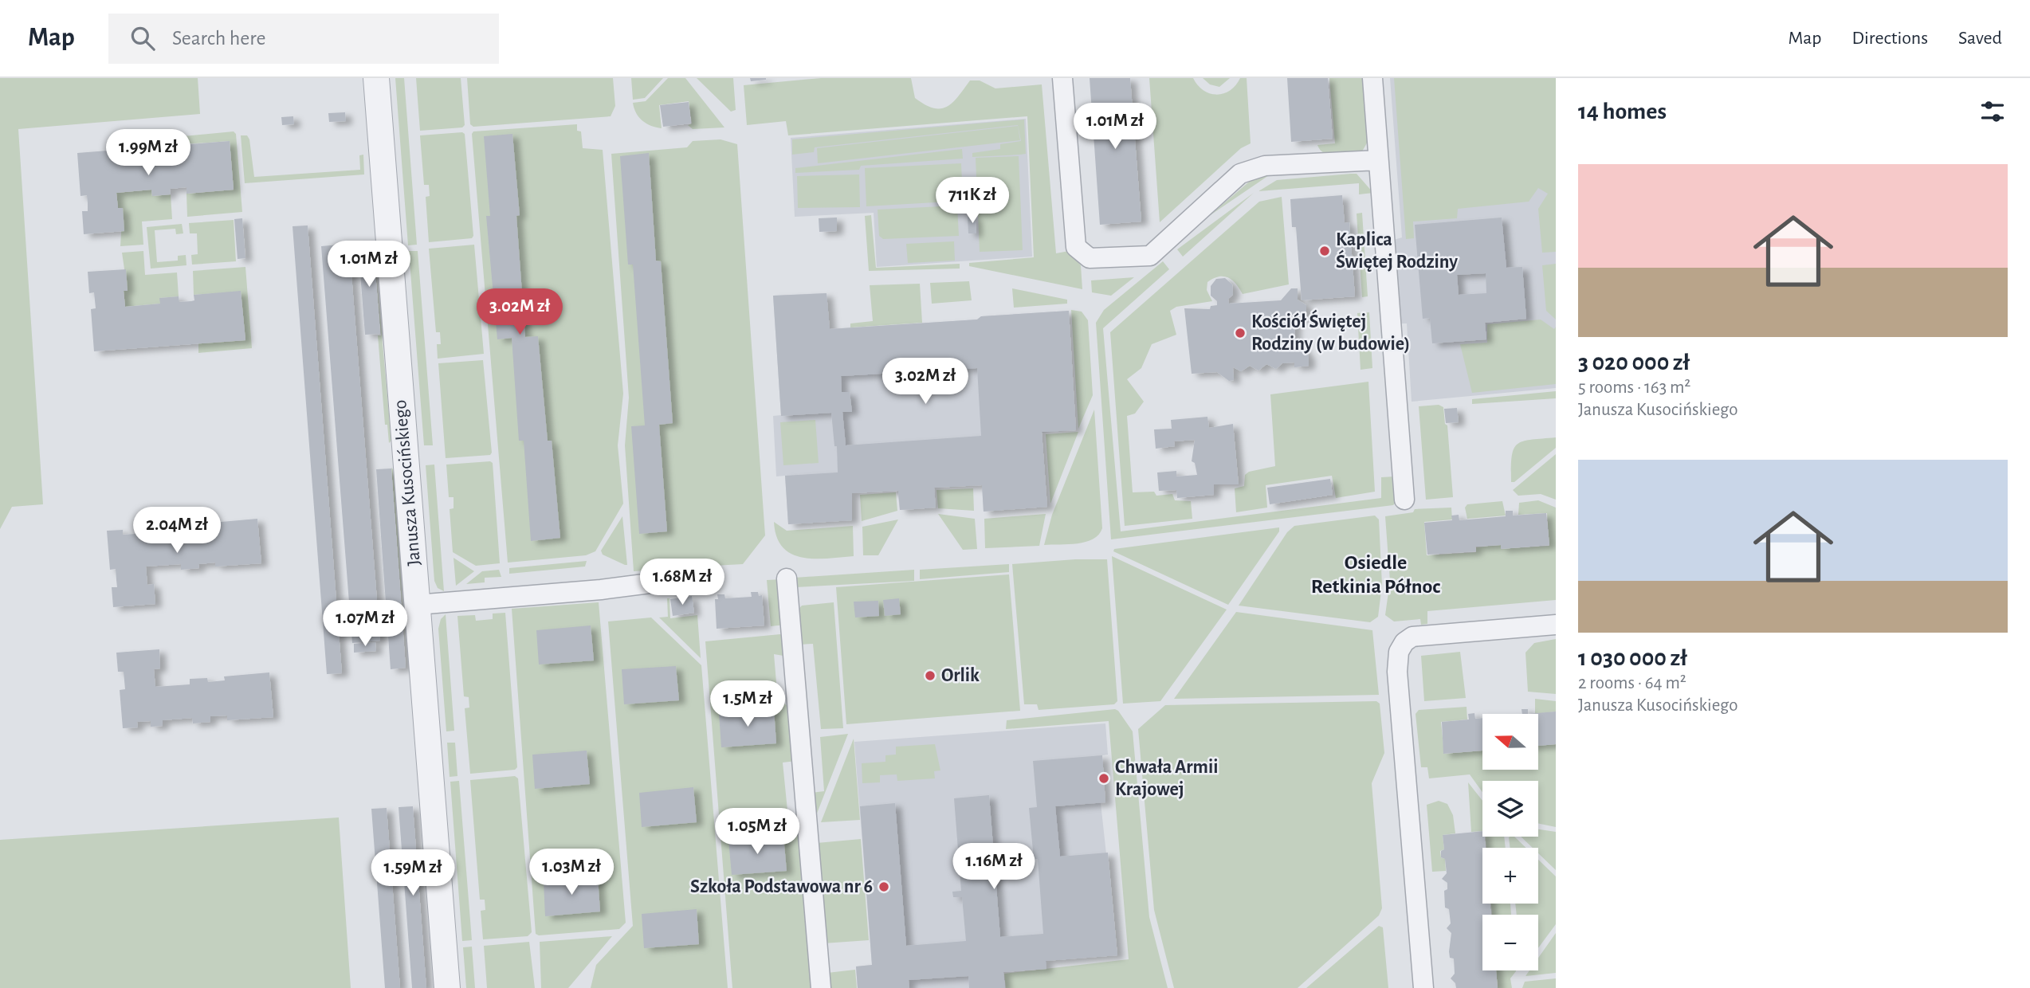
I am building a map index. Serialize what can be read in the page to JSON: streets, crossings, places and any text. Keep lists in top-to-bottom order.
{
  "streets": {
    "street": ["Janusza Kusocińskiego"]
  },
  "districts": ["Osiedle Retkinia Północ"],
  "places": [
    "Kaplica Świętej Rodziny",
    "Kościół Świętej Rodziny (w budowie)",
    "Orlik",
    "Chwała Armii Krajowej",
    "Szkoła Podstawowa nr 6"
  ],
  "north": "left",
  "page": {
    "header": "Map",
    "search": "Search here",
    "nav": ["Map", "Directions", "Saved"],
    "heading": "14 homes",
    "price": [
      "1.01M zł",
      "1.99M zł",
      "711K zł",
      "1.01M zł",
      "3.02M zł",
      "3.02M zł",
      "2.04M zł",
      "1.68M zł",
      "1.07M zł",
      "1.5M zł",
      "1.05M zł",
      "1.16M zł",
      "1.03M zł",
      "1.59M zł"
    ],
    "list": [
      {
        "name": "3 020 000 zł",
        "note": "5 rooms · 163 m² · Janusza Kusocińskiego"
      },
      {
        "name": "1 030 000 zł",
        "note": "2 rooms · 64 m² · Janusza Kusocińskiego"
      }
    ],
    "map_buttons": ["+", "−"]
  }
}
